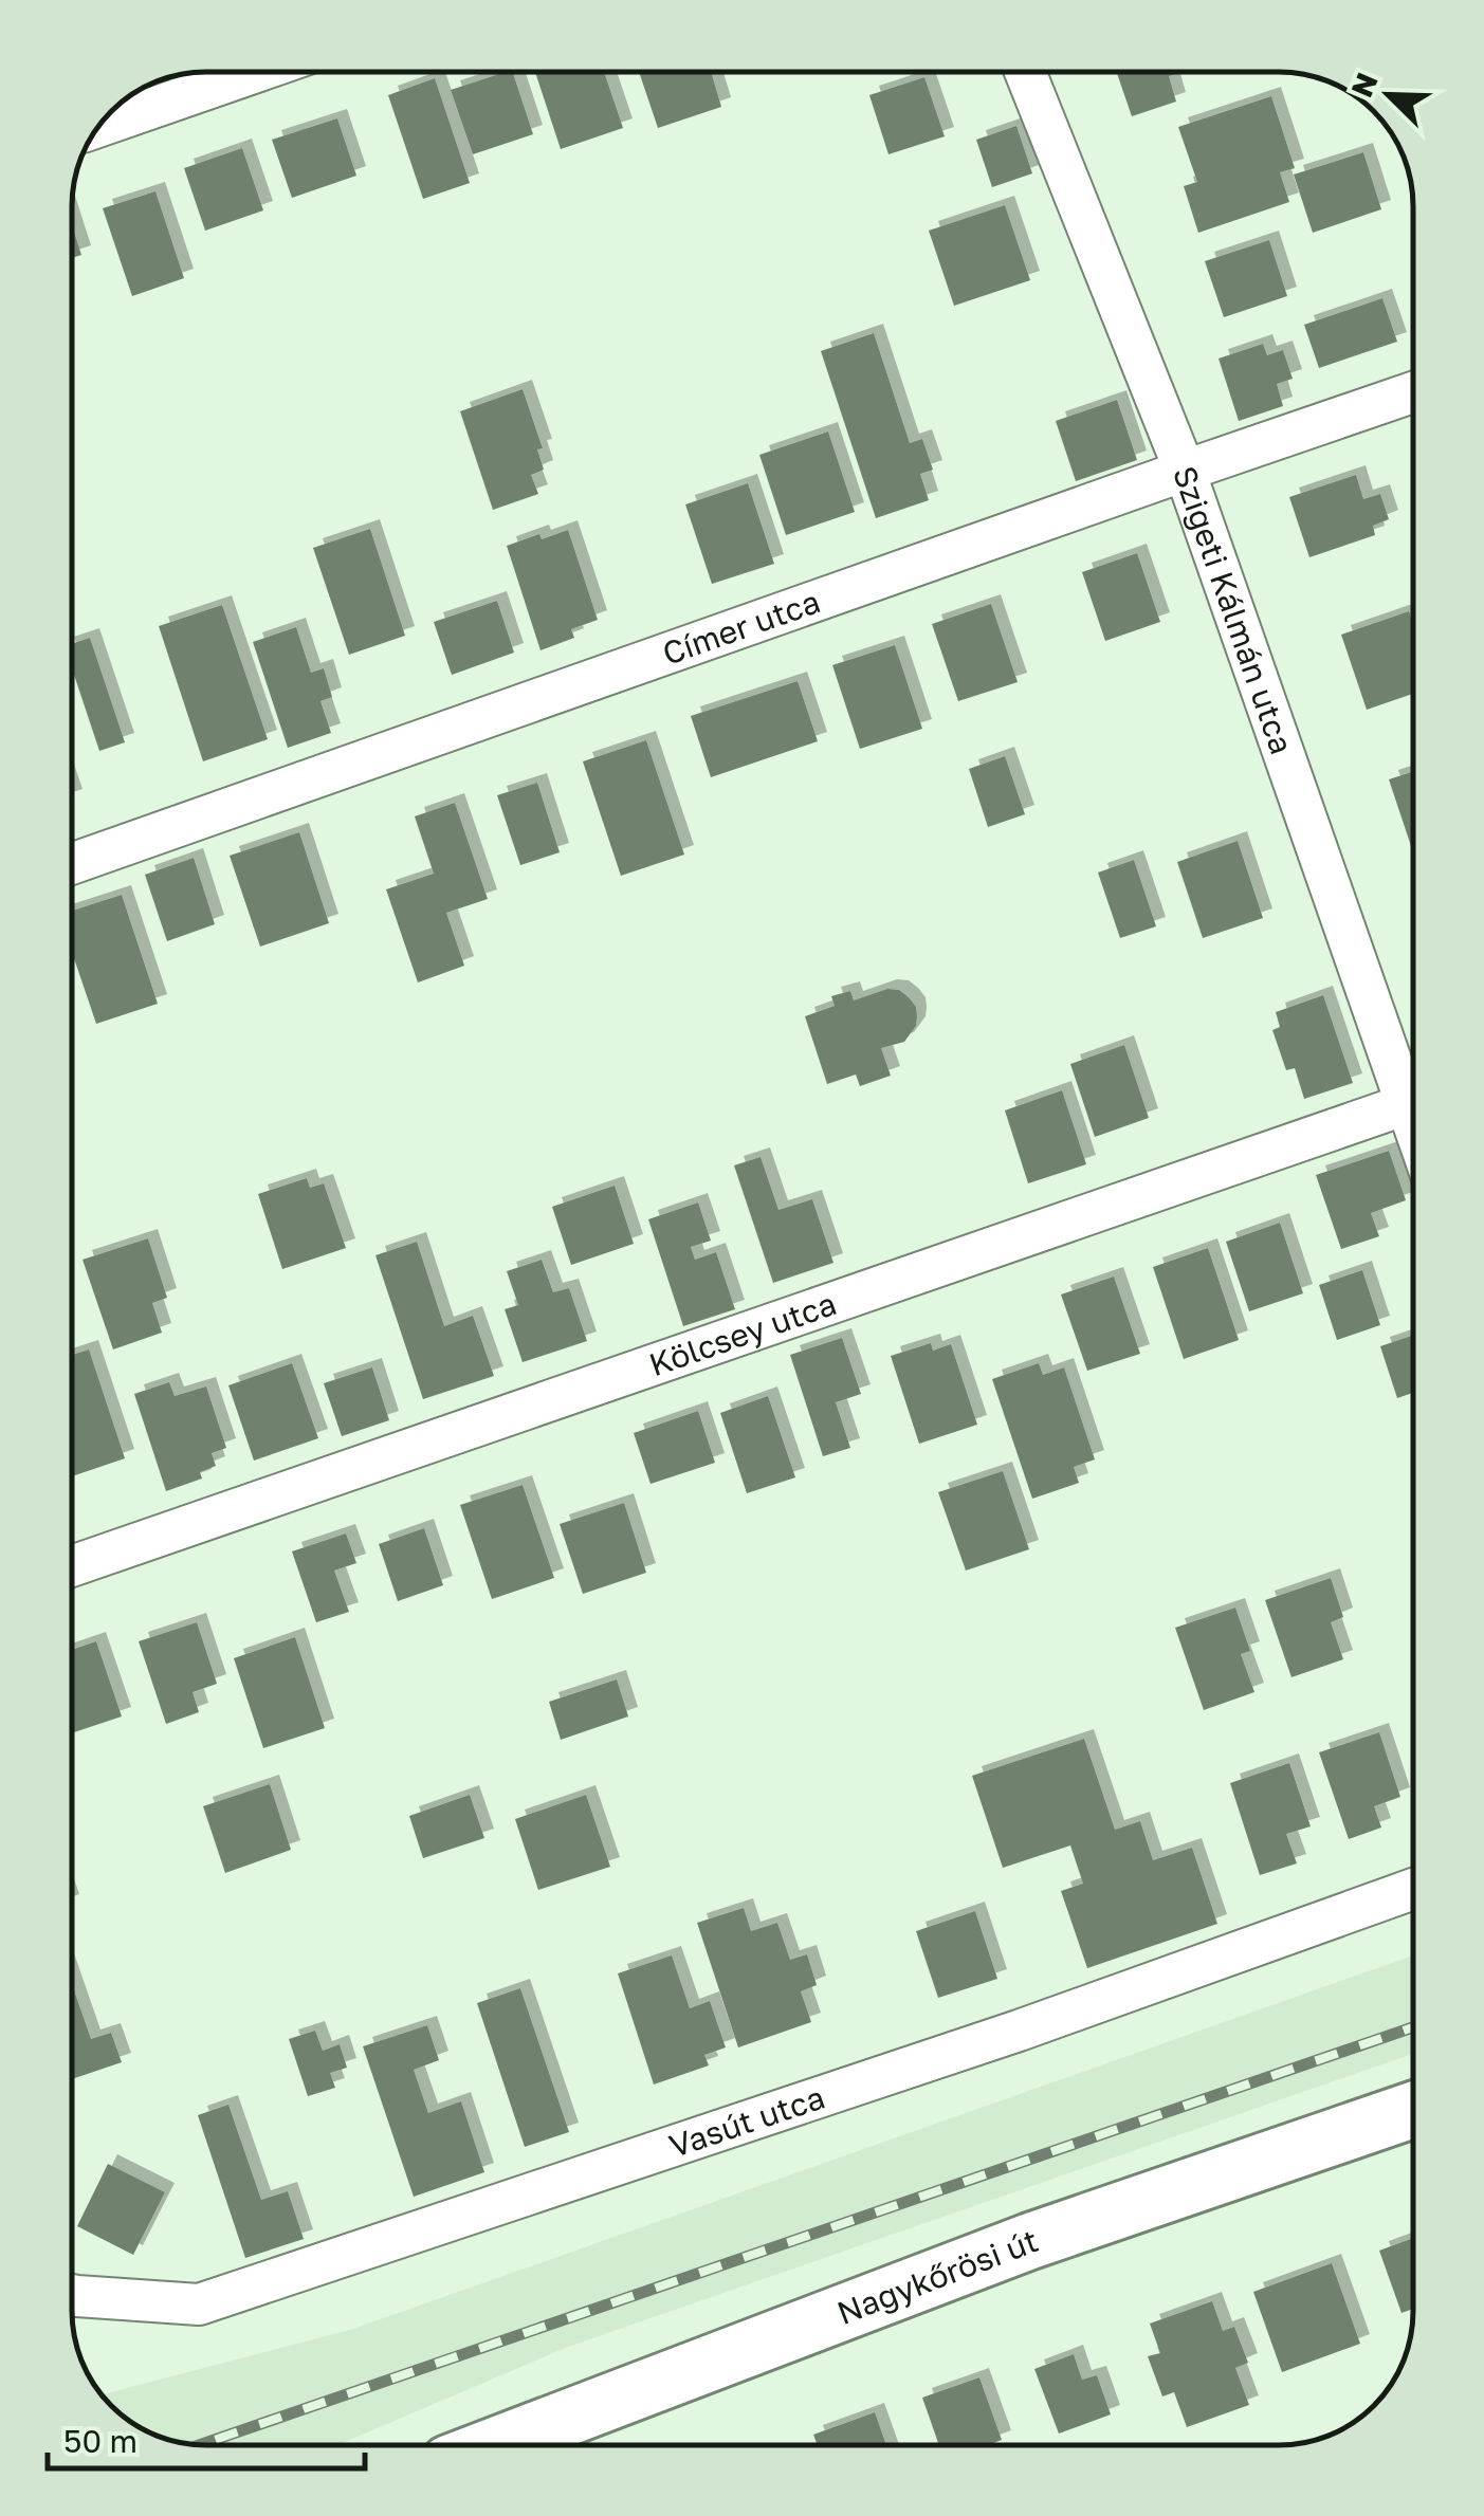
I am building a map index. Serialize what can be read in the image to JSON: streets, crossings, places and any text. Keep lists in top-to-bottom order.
{
  "streets": {
    "main road": ["Nagykőrösi út"],
    "street": [
      "Szigeti Kálmán utca",
      "Címer utca",
      "Kölcsey utca",
      "Vasút utca"
    ]
  },
  "crossings": [
    ["Szigeti Kálmán utca", "Címer utca"]
  ],
  "scale_bar": "50 m",
  "north": "top left"
}
